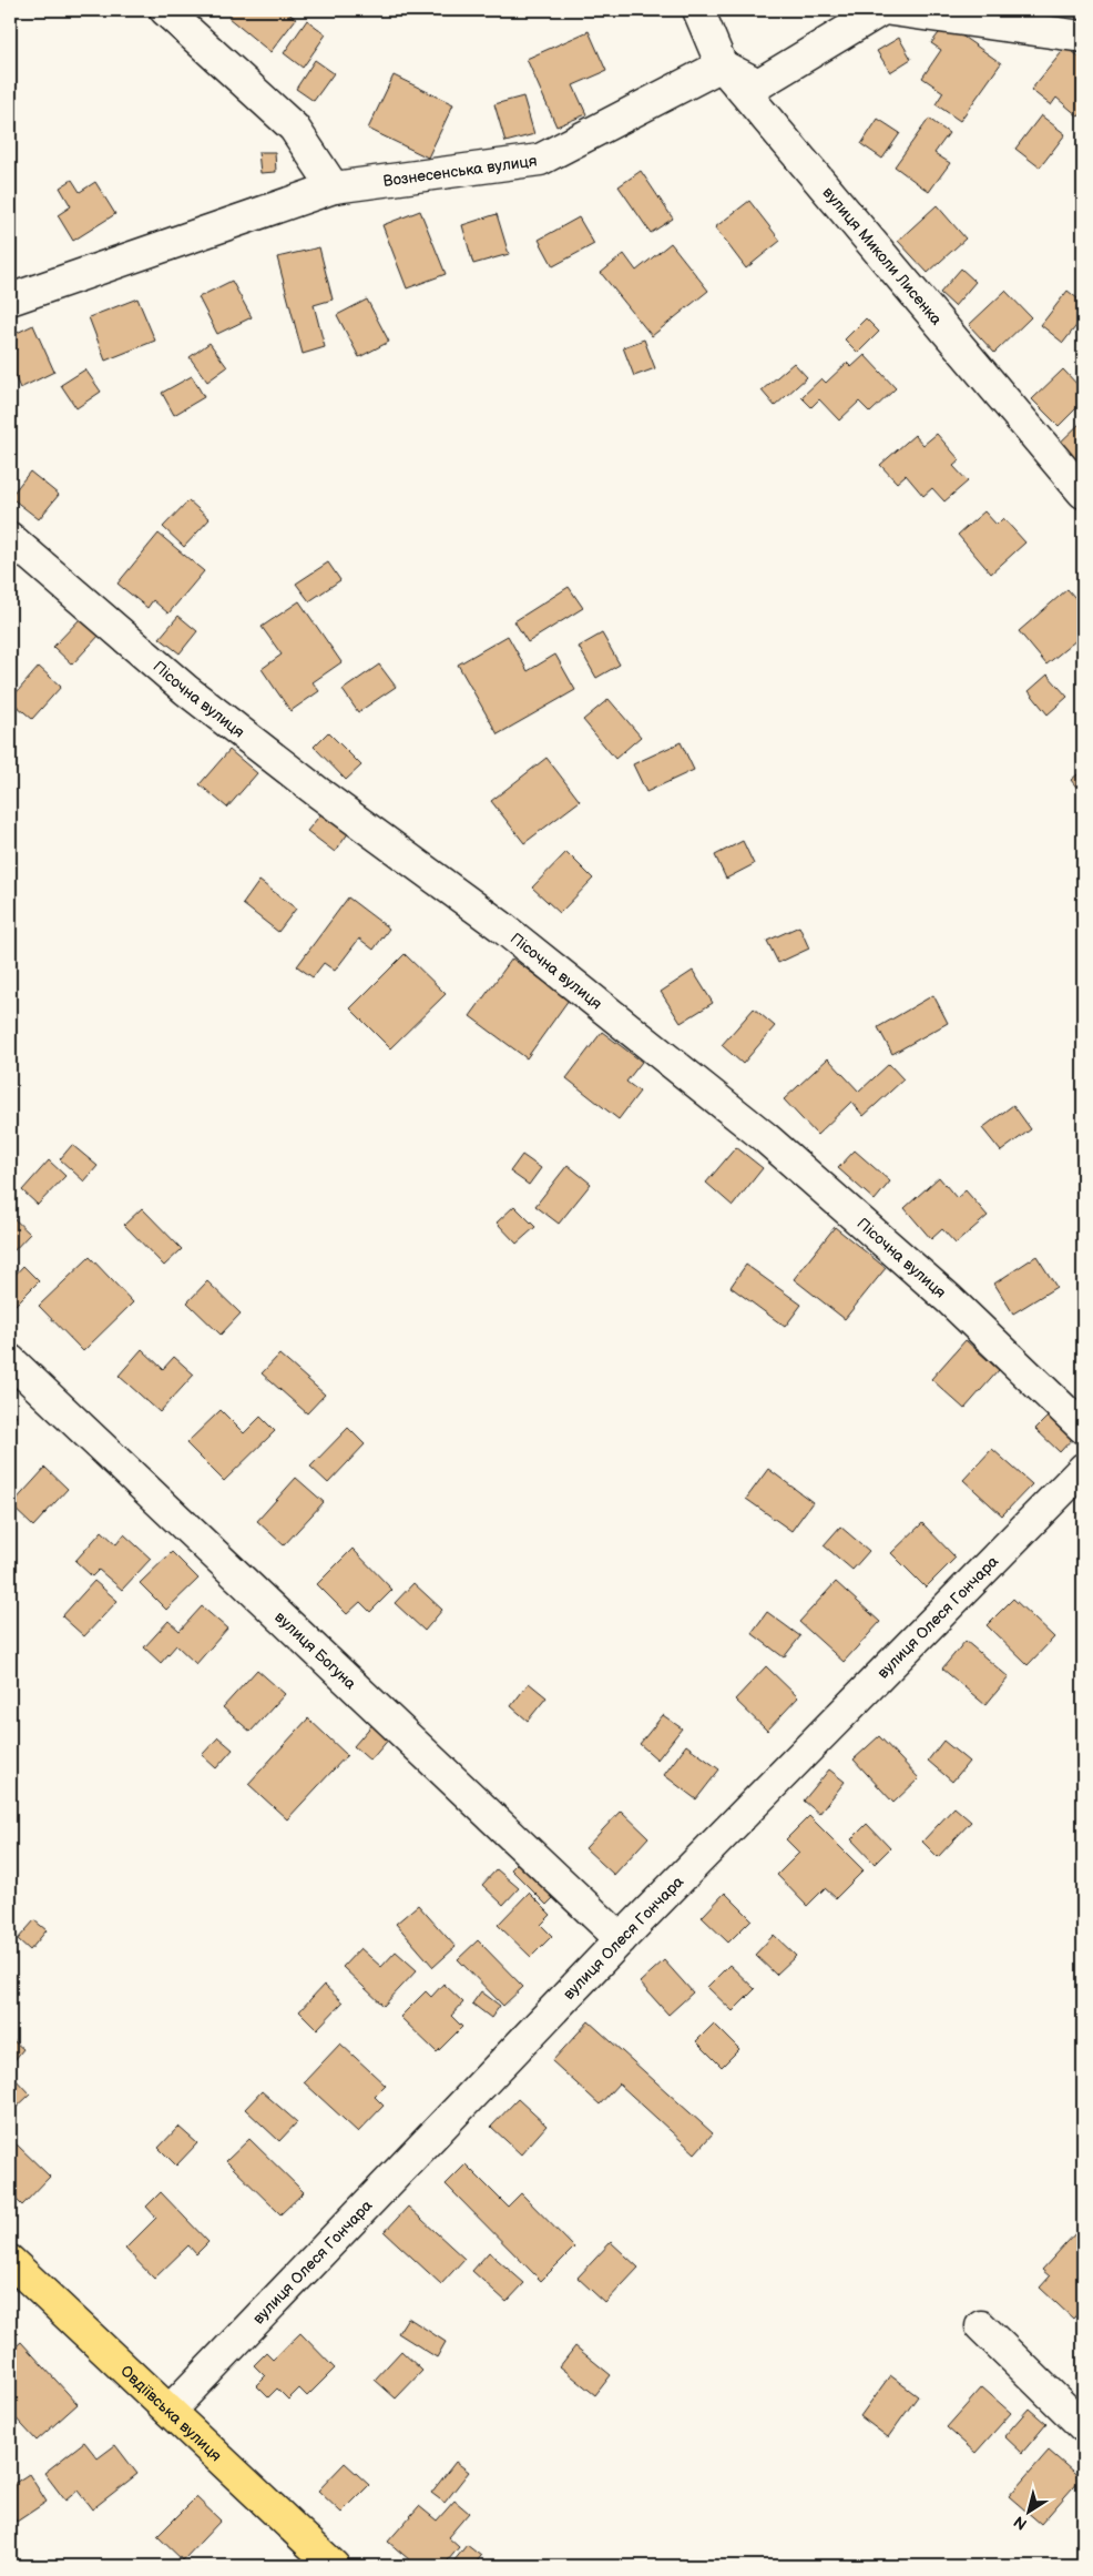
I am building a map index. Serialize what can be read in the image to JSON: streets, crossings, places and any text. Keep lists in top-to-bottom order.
{
  "streets": {
    "main road": ["Овдіївська вулиця"],
    "street": [
      "Вознесенська вулиця",
      "вулиця Миколи Лисенка",
      "Пісочна вулиця",
      "вулиця Олеся Гончара",
      "вулиця Богуна"
    ]
  },
  "crossings": [
    ["Вознесенська вулиця", "вулиця Миколи Лисенка"],
    ["вулиця Олеся Гончара", "вулиця Богуна"],
    ["вулиця Олеся Гончара", "Овдіївська вулиця"]
  ],
  "north": "bottom left"
}
